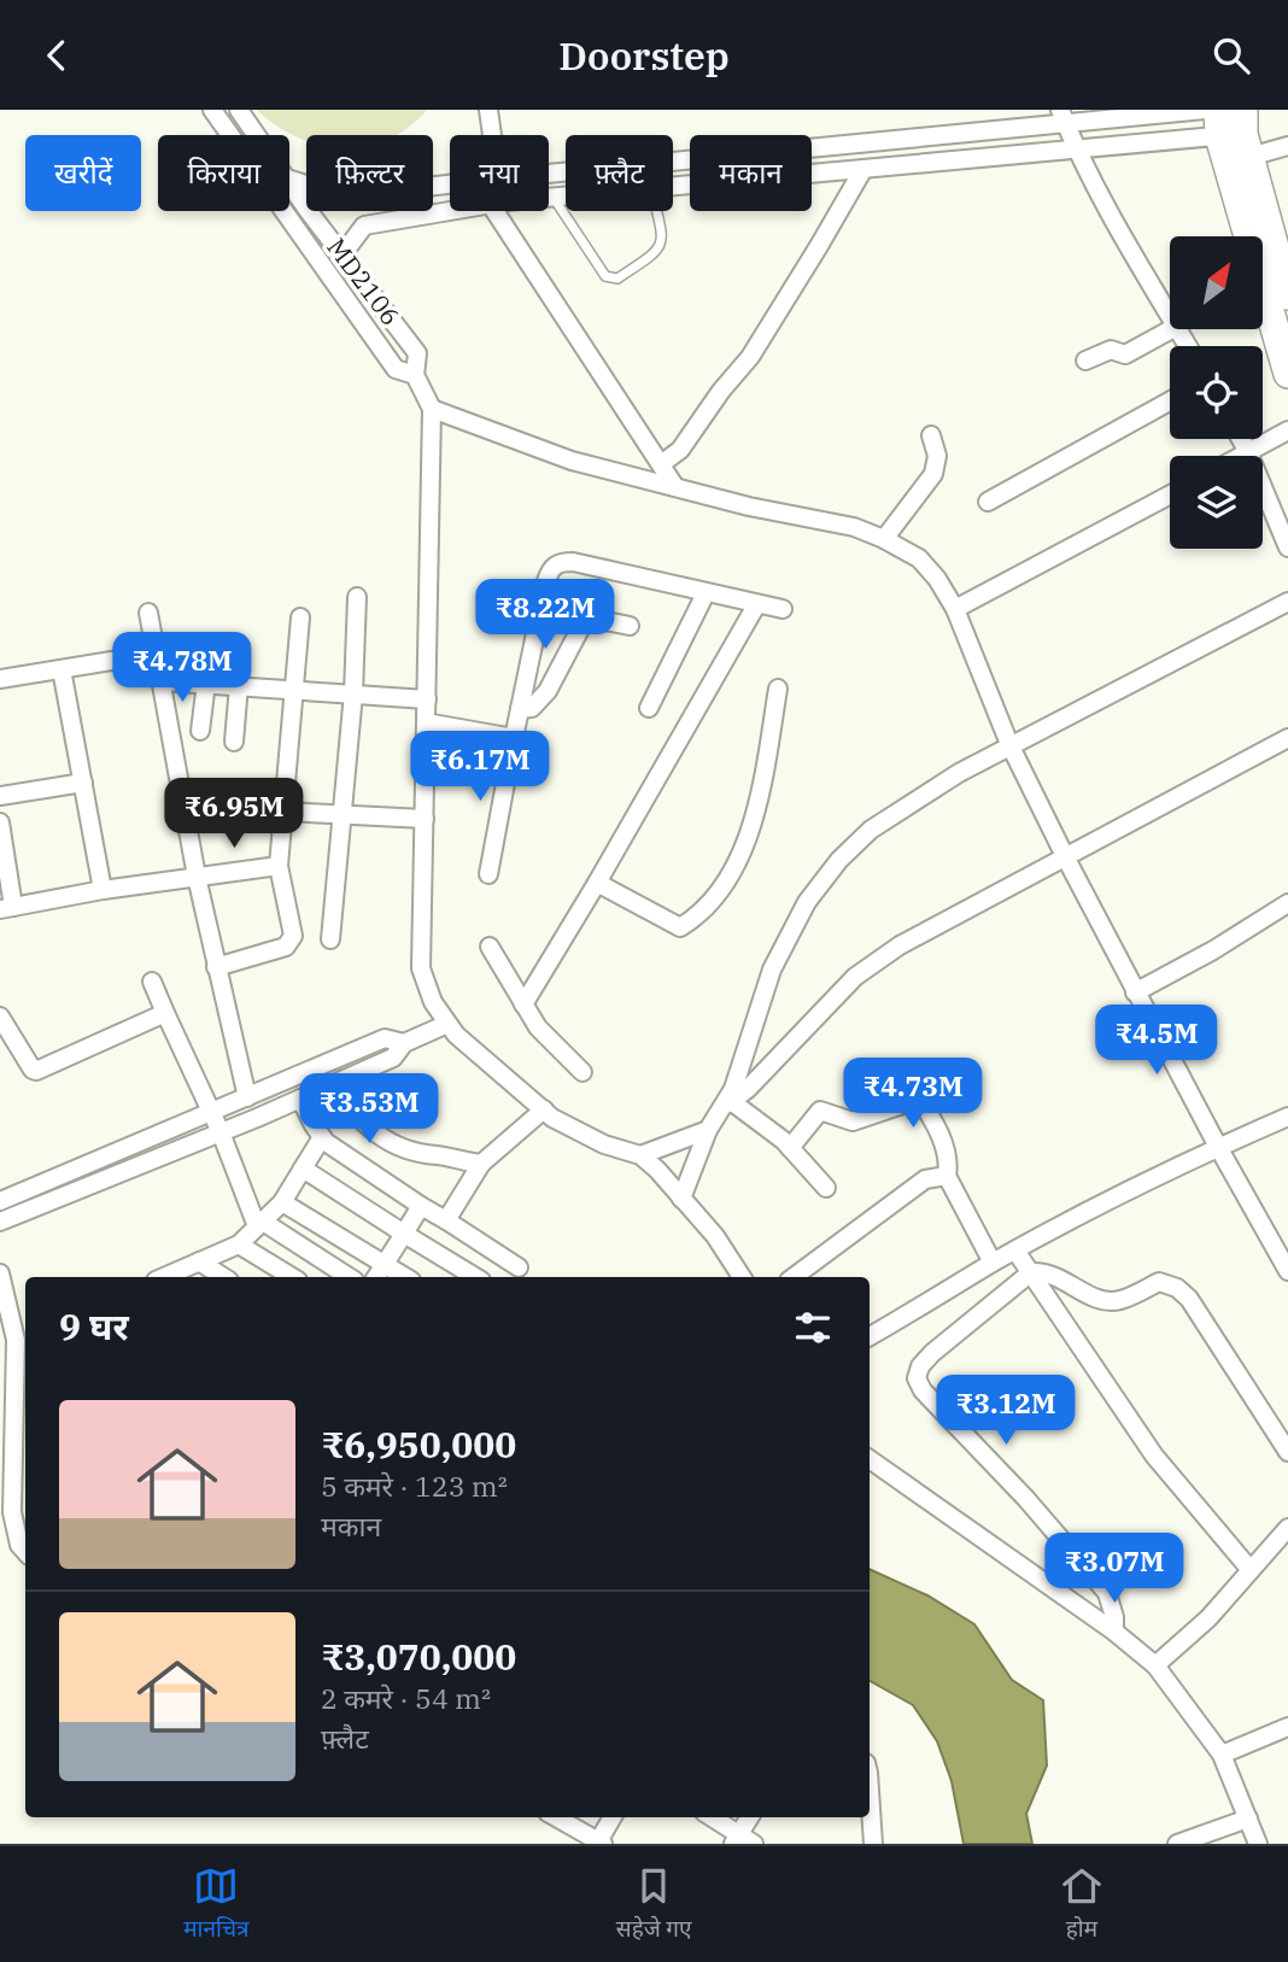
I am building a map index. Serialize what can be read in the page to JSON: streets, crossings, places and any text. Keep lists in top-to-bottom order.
{
  "streets": {
    "street": ["MD2106"]
  },
  "north": "top right",
  "page": {
    "header": "Doorstep",
    "chip": [
      "खरीदें",
      "किराया",
      "फ़िल्टर",
      "नया",
      "फ़्लैट",
      "मकान"
    ],
    "price": [
      "₹8.22M",
      "₹4.78M",
      "₹6.17M",
      "₹6.95M",
      "₹4.5M",
      "₹4.73M",
      "₹3.53M",
      "₹3.12M",
      "₹3.07M"
    ],
    "heading": "9 घर",
    "list": [
      {
        "name": "₹6,950,000",
        "note": "5 कमरे · 123 m² · मकान"
      },
      {
        "name": "₹3,070,000",
        "note": "2 कमरे · 54 m² · फ़्लैट"
      }
    ],
    "tabs": ["मानचित्र", "सहेजे गए", "होम"]
  }
}
